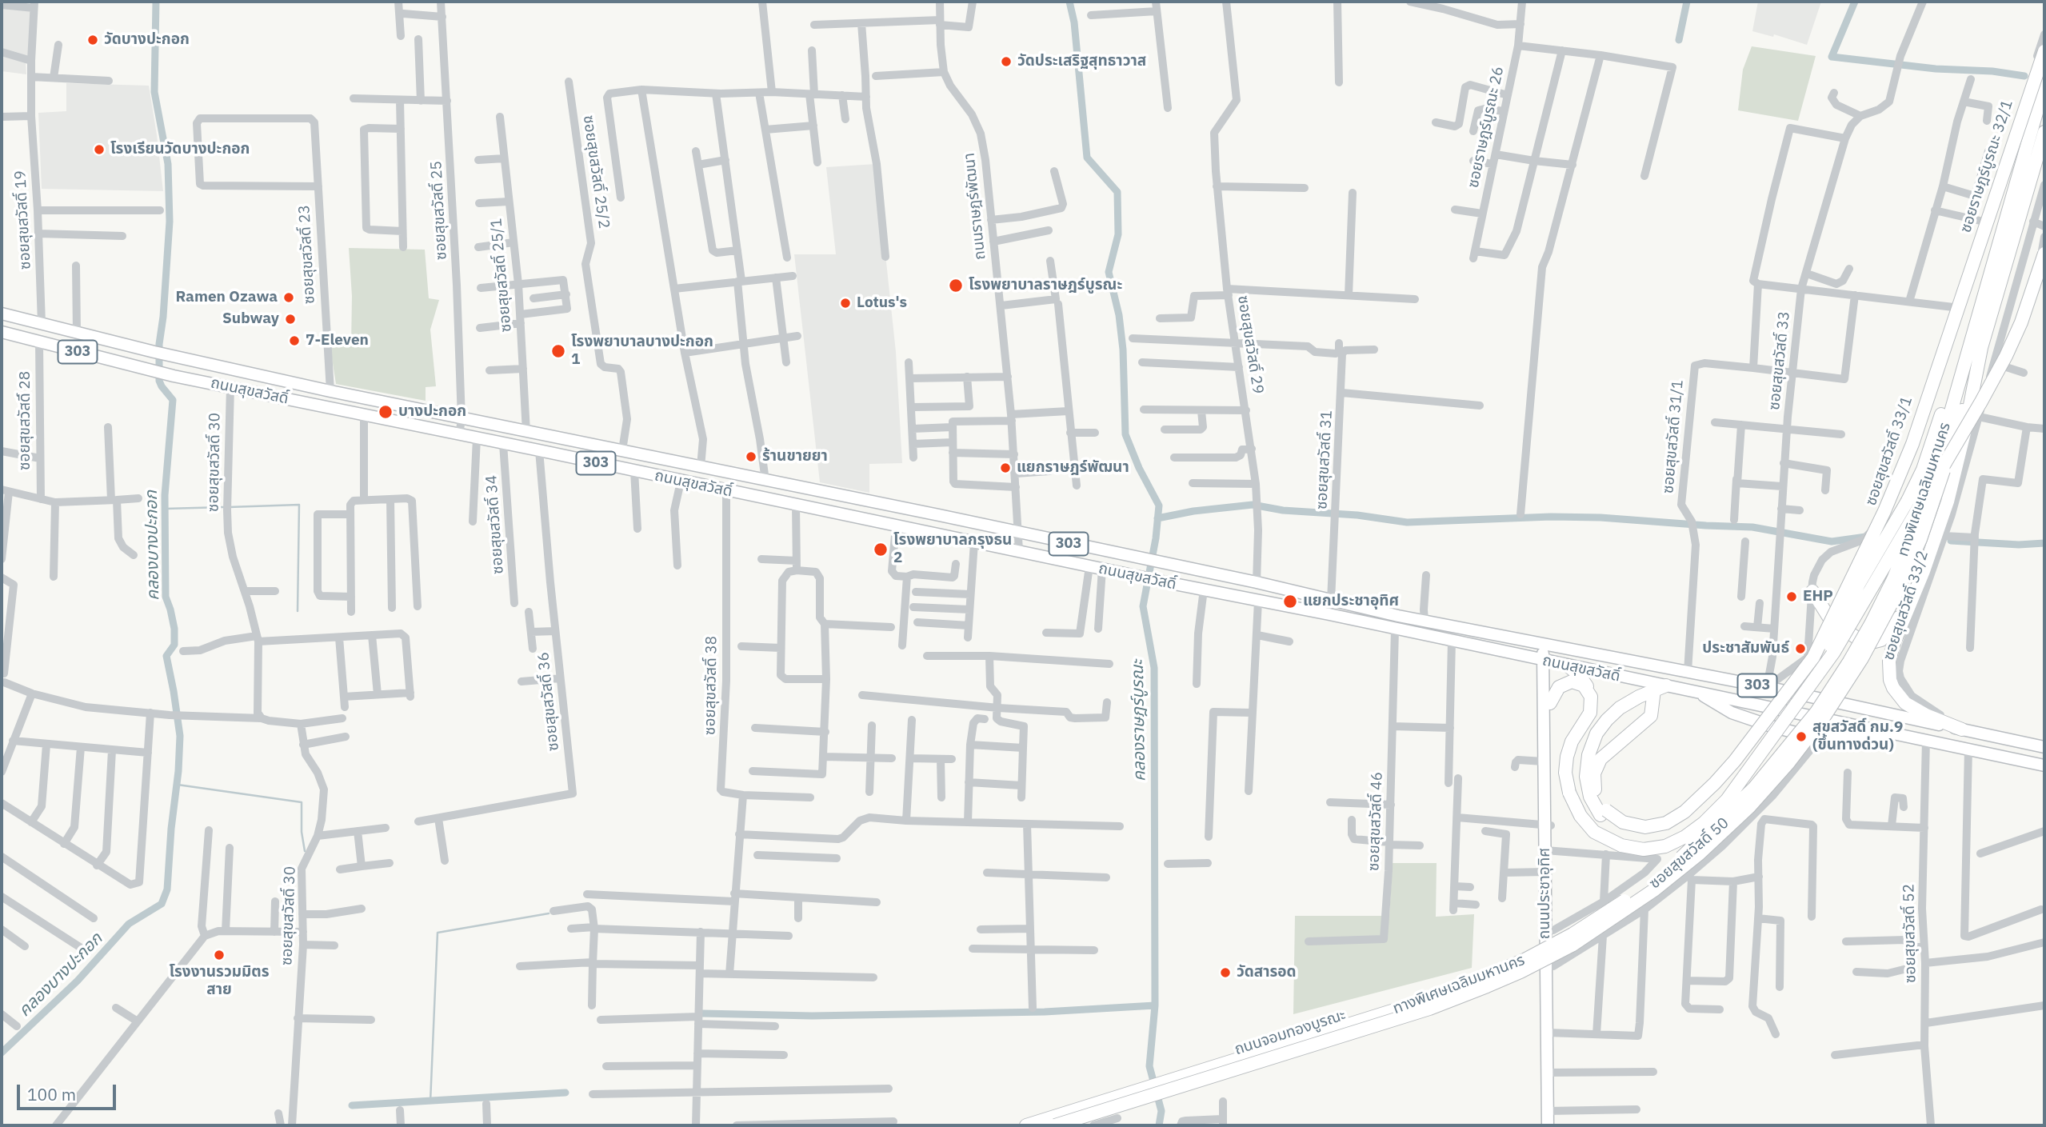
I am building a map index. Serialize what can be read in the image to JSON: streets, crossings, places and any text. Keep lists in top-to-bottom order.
{
  "streets": {
    "highway": ["ทางพิเศษเฉลิมมหานคร"],
    "main road": ["303", "ถนนสุขสวัสดิ์", "ถนนประชาอุทิศ"],
    "street": [
      "ซอยราษฎร์บูรณะ 26",
      "ซอยราษฎร์บูรณะ 32/1",
      "ซอยสุขสวัสดิ์ 25/2",
      "ถนนราษฎร์พัฒนา",
      "ซอยสุขสวัสดิ์ 25",
      "ซอยสุขสวัสดิ์ 19",
      "ซอยสุขสวัสดิ์ 23",
      "ซอยสุขสวัสดิ์ 25/1",
      "ซอยสุขสวัสดิ์ 29",
      "ซอยสุขสวัสดิ์ 33",
      "ซอยสุขสวัสดิ์ 28",
      "ซอยสุขสวัสดิ์ 31/1",
      "ซอยสุขสวัสดิ์ 33/1",
      "ซอยสุขสวัสดิ์ 31",
      "ซอยสุขสวัสดิ์ 30",
      "ซอยสุขสวัสดิ์ 34",
      "ซอยสุขสวัสดิ์ 33/2",
      "ซอยสุขสวัสดิ์ 38",
      "ซอยสุขสวัสดิ์ 36",
      "ซอยสุขสวัสดิ์ 46",
      "ซอยสุขสวัสดิ์ 50",
      "ซอยสุขสวัสดิ์ 52",
      "ถนนจอมทองบูรณะ"
    ]
  },
  "crossings": [
    ["ซอยราษฎร์บูรณะ 32/1", "ซอยสุขสวัสดิ์ 33/1"],
    ["ซอยสุขสวัสดิ์ 25/2", "ถนนสุขสวัสดิ์"],
    ["ถนนราษฎร์พัฒนา", "ถนนสุขสวัสดิ์"],
    ["ซอยสุขสวัสดิ์ 25", "ถนนสุขสวัสดิ์"],
    ["ซอยสุขสวัสดิ์ 19", "ถนนสุขสวัสดิ์"],
    ["ซอยสุขสวัสดิ์ 23", "ถนนสุขสวัสดิ์"],
    ["ซอยสุขสวัสดิ์ 25/1", "ถนนสุขสวัสดิ์"],
    ["ซอยสุขสวัสดิ์ 29", "ถนนสุขสวัสดิ์"],
    ["ซอยสุขสวัสดิ์ 33", "ถนนสุขสวัสดิ์"],
    ["ซอยสุขสวัสดิ์ 33", "ซอยสุขสวัสดิ์ 33/1"],
    ["ถนนสุขสวัสดิ์", "ซอยสุขสวัสดิ์ 28"],
    ["ถนนสุขสวัสดิ์", "ซอยสุขสวัสดิ์ 31/1"],
    ["ถนนสุขสวัสดิ์", "ซอยสุขสวัสดิ์ 33/1"],
    ["ถนนสุขสวัสดิ์", "ซอยสุขสวัสดิ์ 31"],
    ["ถนนสุขสวัสดิ์", "ซอยสุขสวัสดิ์ 30"],
    ["ถนนสุขสวัสดิ์", "ซอยสุขสวัสดิ์ 34"],
    ["ถนนสุขสวัสดิ์", "ซอยสุขสวัสดิ์ 33/2"],
    ["ถนนสุขสวัสดิ์", "ซอยสุขสวัสดิ์ 38"],
    ["ถนนสุขสวัสดิ์", "ซอยสุขสวัสดิ์ 36"],
    ["ถนนสุขสวัสดิ์", "ซอยสุขสวัสดิ์ 46"],
    ["ถนนสุขสวัสดิ์", "ถนนประชาอุทิศ"],
    ["ถนนสุขสวัสดิ์", "ซอยสุขสวัสดิ์ 52"],
    ["ซอยสุขสวัสดิ์ 50", "ถนนประชาอุทิศ"],
    ["ถนนประชาอุทิศ", "ถนนจอมทองบูรณะ"]
  ],
  "water": ["คลองบางปะกอก", "คลองราษฎร์บูรณะ"],
  "places": [
    "วัดบางปะกอก",
    "วัดประเสริฐสุทธาวาส",
    "โรงเรียนวัดบางปะกอก",
    "โรงพยาบาลราษฎร์บูรณะ",
    "Ramen Ozawa",
    "Lotus's",
    "Subway",
    "7-Eleven",
    "โรงพยาบาลบางปะกอก 1",
    "บางปะกอก",
    "ร้านขายยา",
    "แยกราษฎร์พัฒนา",
    "โรงพยาบาลกรุงธน 2",
    "EHP",
    "แยกประชาอุทิศ",
    "ประชาสัมพันธ์",
    "สุขสวัสดิ์ กม.9 (ขึ้นทางด่วน)",
    "โรงงานรวมมิตร สาย",
    "วัดสารอด"
  ],
  "scale_bar": "100 m"
}
